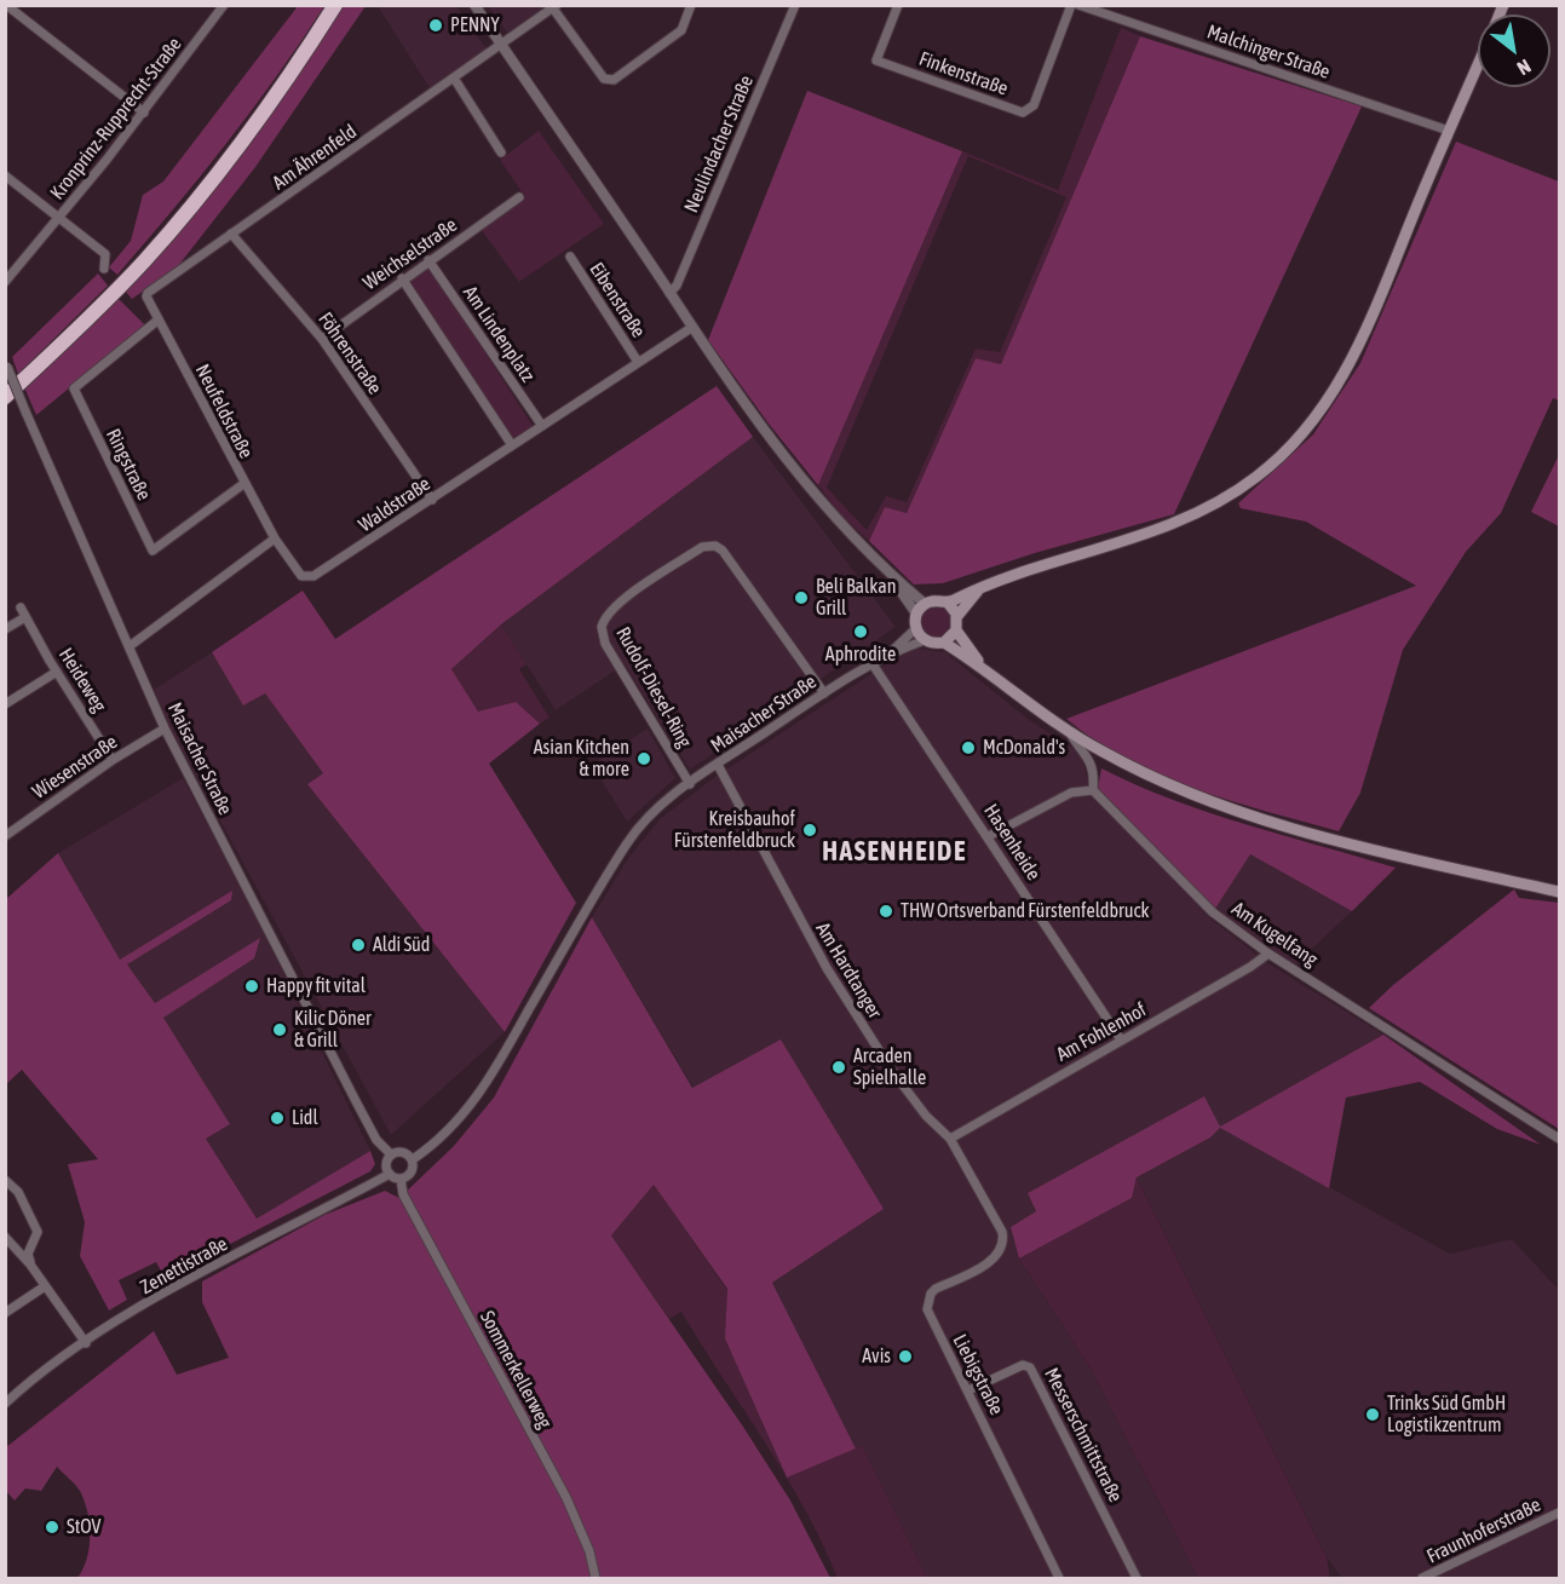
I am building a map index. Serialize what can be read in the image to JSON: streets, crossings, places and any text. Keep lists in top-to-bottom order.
{
  "streets": {
    "street": [
      "Malchinger Straße",
      "Finkenstraße",
      "Kronprinz-Rupprecht-Straße",
      "Neulindacher Straße",
      "Am Ährenfeld",
      "Weichselstraße",
      "Eibenstraße",
      "Am Lindenplatz",
      "Föhrenstraße",
      "Neufeldstraße",
      "Ringstraße",
      "Waldstraße",
      "Heideweg",
      "Rudolf-Diesel-Ring",
      "Maisacher Straße",
      "Wiesenstraße",
      "Hasenheide",
      "Am Kugelfang",
      "Am Hardtanger",
      "Am Fohlenhof",
      "Zenettistraße",
      "Sommerkellerweg",
      "Liebigstraße",
      "Messerschmittstraße",
      "Fraunhoferstraße"
    ]
  },
  "crossings": [
    ["Am Ährenfeld", "Föhrenstraße"],
    ["Am Ährenfeld", "Neufeldstraße"],
    ["Weichselstraße", "Am Lindenplatz"],
    ["Weichselstraße", "Föhrenstraße"],
    ["Eibenstraße", "Waldstraße"],
    ["Am Lindenplatz", "Waldstraße"],
    ["Föhrenstraße", "Waldstraße"],
    ["Neufeldstraße", "Ringstraße"],
    ["Neufeldstraße", "Waldstraße"],
    ["Heideweg", "Wiesenstraße"],
    ["Rudolf-Diesel-Ring", "Maisacher Straße"],
    ["Maisacher Straße", "Wiesenstraße"],
    ["Maisacher Straße", "Hasenheide"],
    ["Maisacher Straße", "Am Hardtanger"],
    ["Maisacher Straße", "Zenettistraße"],
    ["Maisacher Straße", "Sommerkellerweg"],
    ["Hasenheide", "Am Fohlenhof"],
    ["Am Kugelfang", "Am Fohlenhof"],
    ["Am Hardtanger", "Am Fohlenhof"],
    ["Am Hardtanger", "Liebigstraße"],
    ["Zenettistraße", "Sommerkellerweg"],
    ["Liebigstraße", "Messerschmittstraße"]
  ],
  "districts": ["HASENHEIDE"],
  "places": [
    "PENNY",
    "Beli Balkan Grill",
    "Aphrodite",
    "McDonald's",
    "Asian Kitchen & more",
    "Kreisbauhof Fürstenfeldbruck",
    "THW Ortsverband Fürstenfeldbruck",
    "Aldi Süd",
    "Happy fit vital",
    "Kilic Döner & Grill",
    "Arcaden Spielhalle",
    "Lidl",
    "Avis",
    "Trinks Süd GmbH Logistikzentrum",
    "StOV"
  ],
  "north": "bottom right"
}
